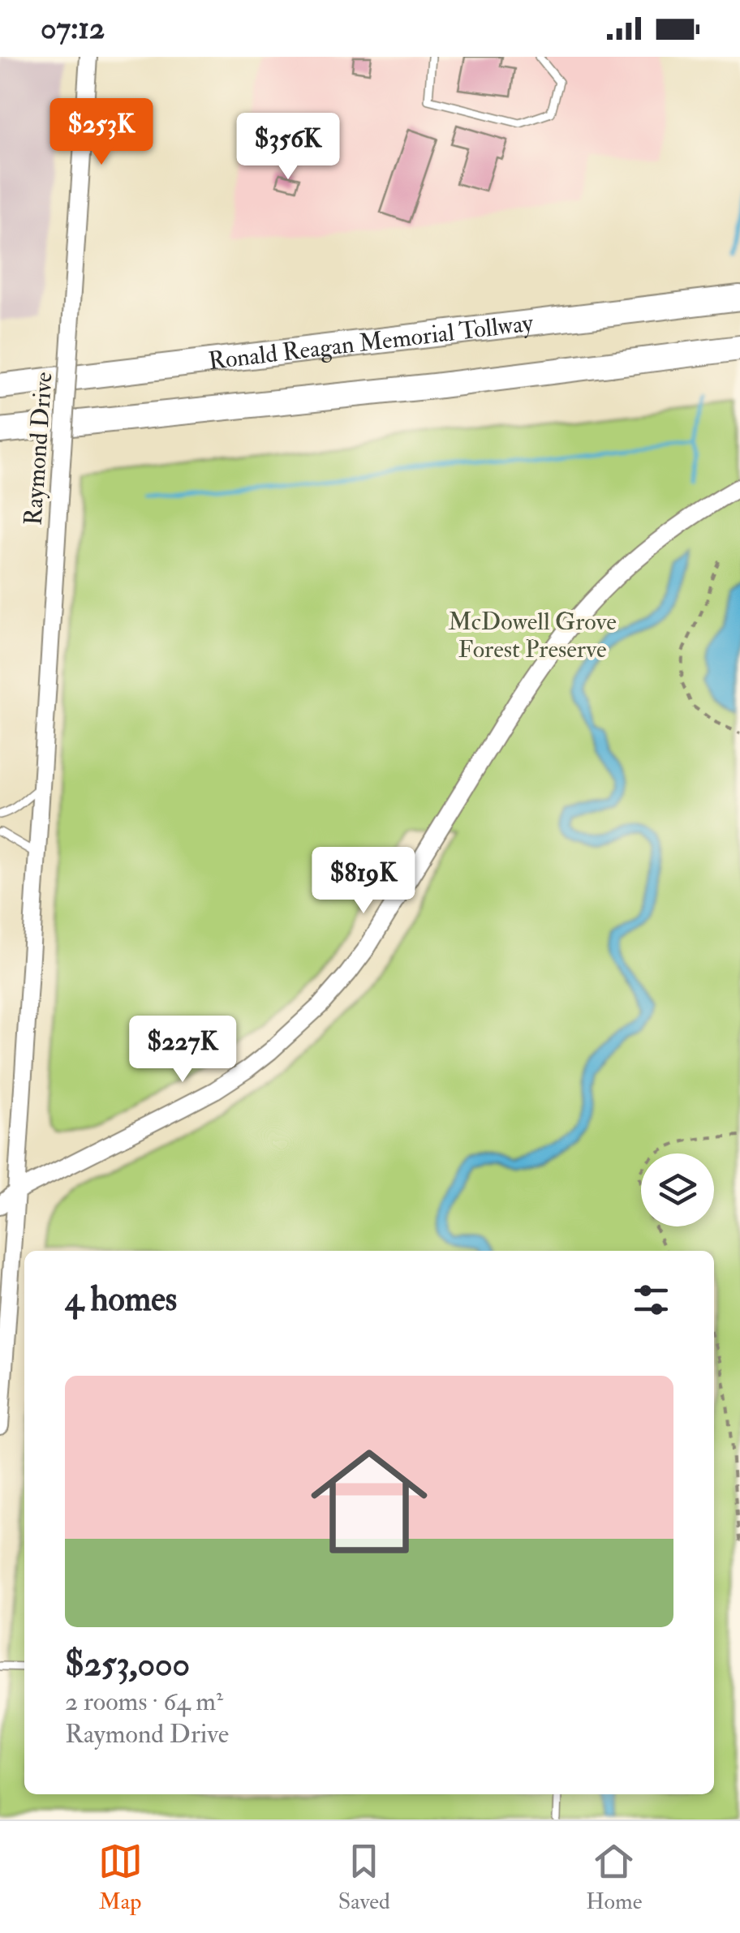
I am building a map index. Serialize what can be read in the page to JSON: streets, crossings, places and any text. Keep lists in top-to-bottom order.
{
  "streets": {
    "highway": ["Ronald Reagan Memorial Tollway"],
    "street": ["Raymond Drive"]
  },
  "parks": ["McDowell Grove Forest Preserve"],
  "page": {
    "status": "07:12",
    "price": [
      "$253K",
      "$356K",
      "$819K",
      "$227K"
    ],
    "heading": "4 homes",
    "list": [
      {
        "name": "$253,000",
        "note": "2 rooms · 64 m² · Raymond Drive"
      }
    ],
    "tabs": ["Map", "Saved", "Home"]
  }
}
